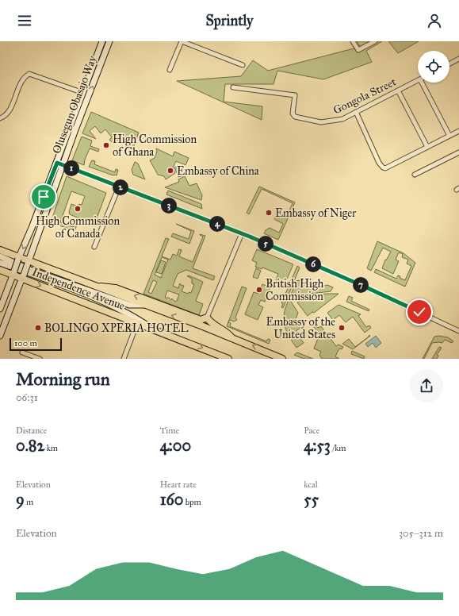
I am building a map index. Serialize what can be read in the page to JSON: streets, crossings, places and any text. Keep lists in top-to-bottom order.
{
  "streets": {
    "main road": ["Olusegun Obasajo Way", "Independence Avenue"],
    "street": ["Gongola Street"]
  },
  "crossings": [
    ["Olusegun Obasajo Way", "Independence Avenue"]
  ],
  "places": [
    "High Commission of Ghana",
    "Embassy of China",
    "High Commission of Canada",
    "Embassy of Niger",
    "British High Commission",
    "BOLINGO XPERIA HOTEL",
    "Embassy of the United States"
  ],
  "scale_bar": "100 m",
  "page": {
    "header": "Sprintly",
    "pins": [
      "1",
      "2",
      "3",
      "4",
      "5",
      "6",
      "7"
    ],
    "scale": "100 m",
    "heading": ["Morning run", "06:31"],
    "stats": [
      ["Distance", "0.82 km"],
      ["Time", "4:00"],
      ["Pace", "4:53 /km"],
      ["Elevation", "9 m"],
      ["Heart rate", "160 bpm"],
      ["kcal", "55"]
    ],
    "chart": ["Elevation", "305–312 m"]
  }
}
